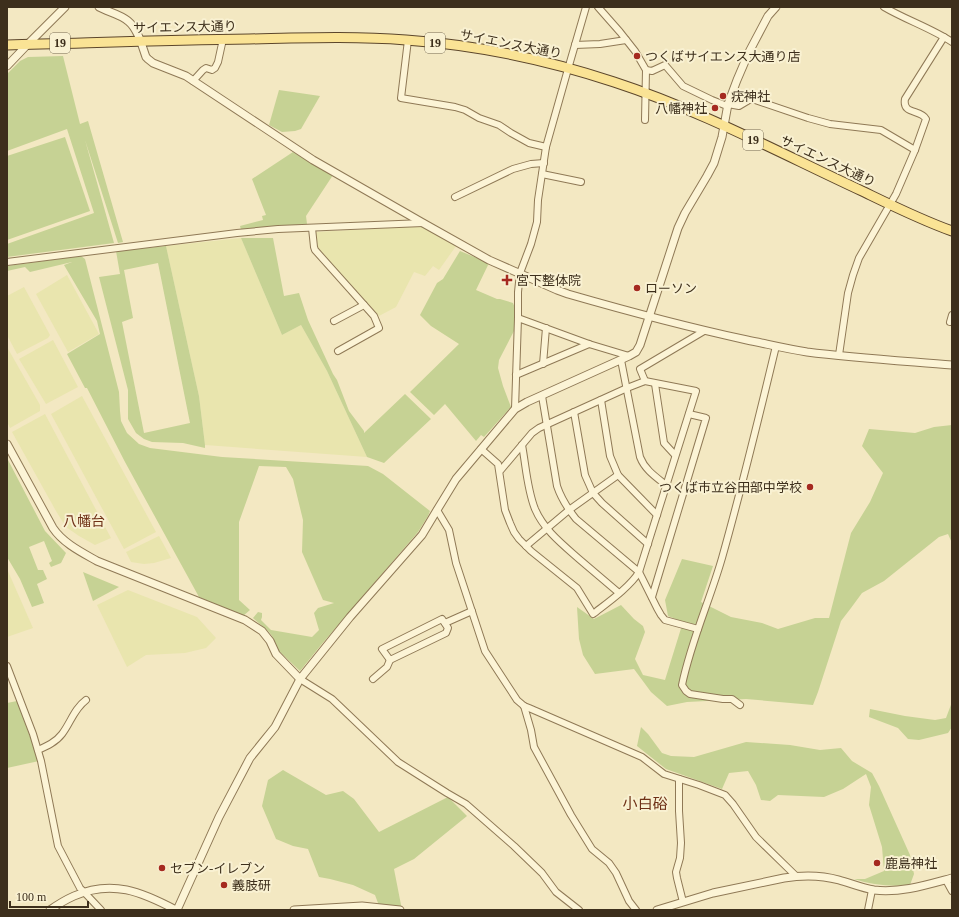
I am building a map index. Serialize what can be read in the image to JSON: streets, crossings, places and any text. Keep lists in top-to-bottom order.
{
  "streets": {
    "main road": ["サイエンス大通り", "19"]
  },
  "districts": ["八幡台", "小白硲"],
  "places": {
    "other": [
      "つくばサイエンス大通り店",
      "疣神社",
      "八幡神社",
      "ローソン",
      "つくば市立谷田部中学校",
      "鹿島神社",
      "セブン-イレブン",
      "義肢研"
    ],
    "health": ["宮下整体院"]
  },
  "scale_bar": "100 m"
}
